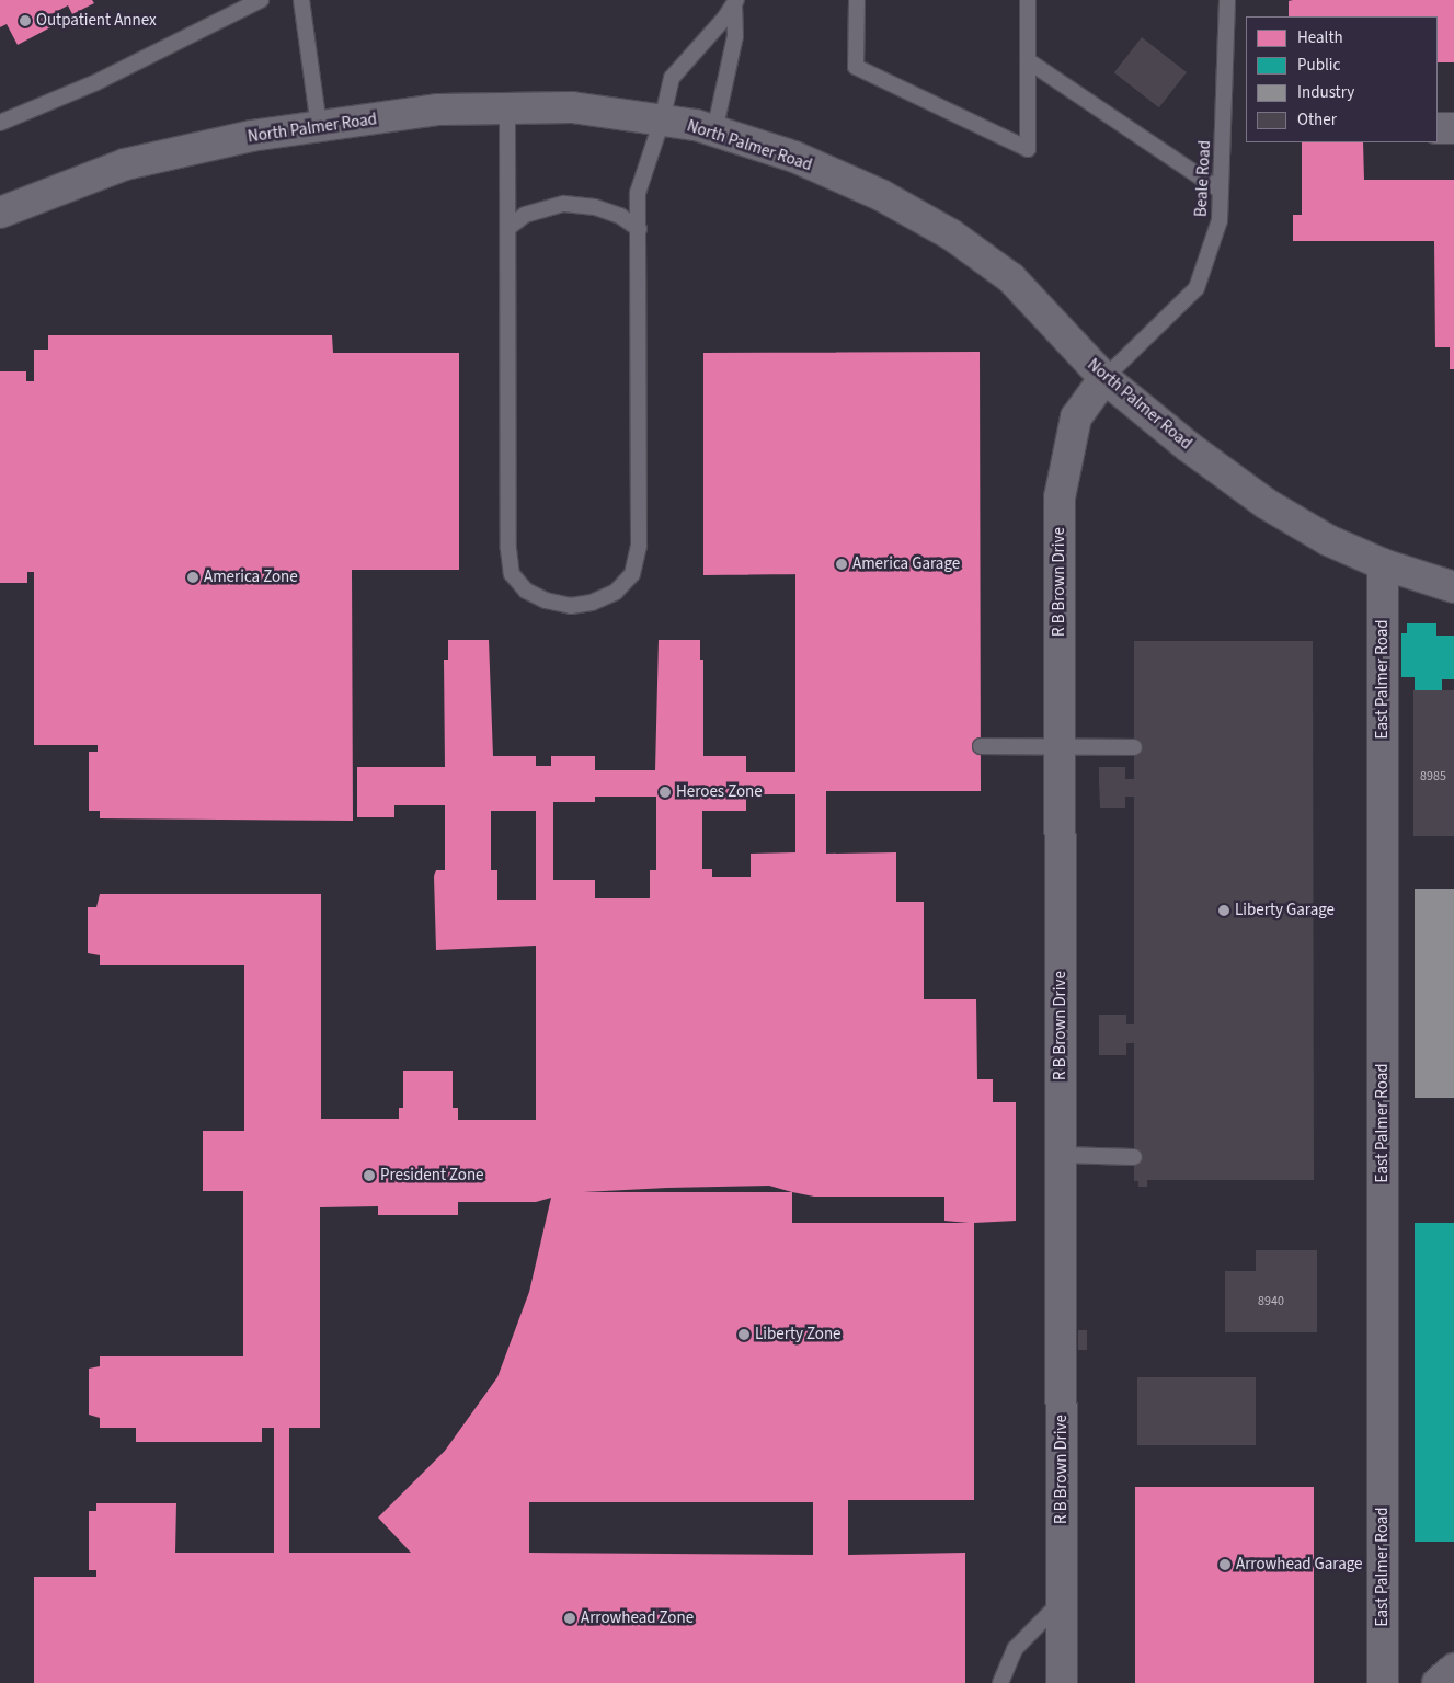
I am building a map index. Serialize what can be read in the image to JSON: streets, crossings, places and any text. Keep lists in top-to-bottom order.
{
  "streets": {
    "street": ["North Palmer Road", "R B Brown Drive", "East Palmer Road"],
    "lane": ["Beale Road"]
  },
  "crossings": [
    ["North Palmer Road", "Beale Road"],
    ["North Palmer Road", "R B Brown Drive"],
    ["North Palmer Road", "East Palmer Road"],
    ["Beale Road", "R B Brown Drive"]
  ],
  "places": [
    "Outpatient Annex",
    "America Garage",
    "America Zone",
    "Heroes Zone",
    "Liberty Garage",
    "President Zone",
    "Liberty Zone",
    "Arrowhead Garage",
    "Arrowhead Zone"
  ],
  "house_numbers": ["8985", "8940"],
  "legend": [
    "Health",
    "Public",
    "Industry",
    "Other"
  ]
}
